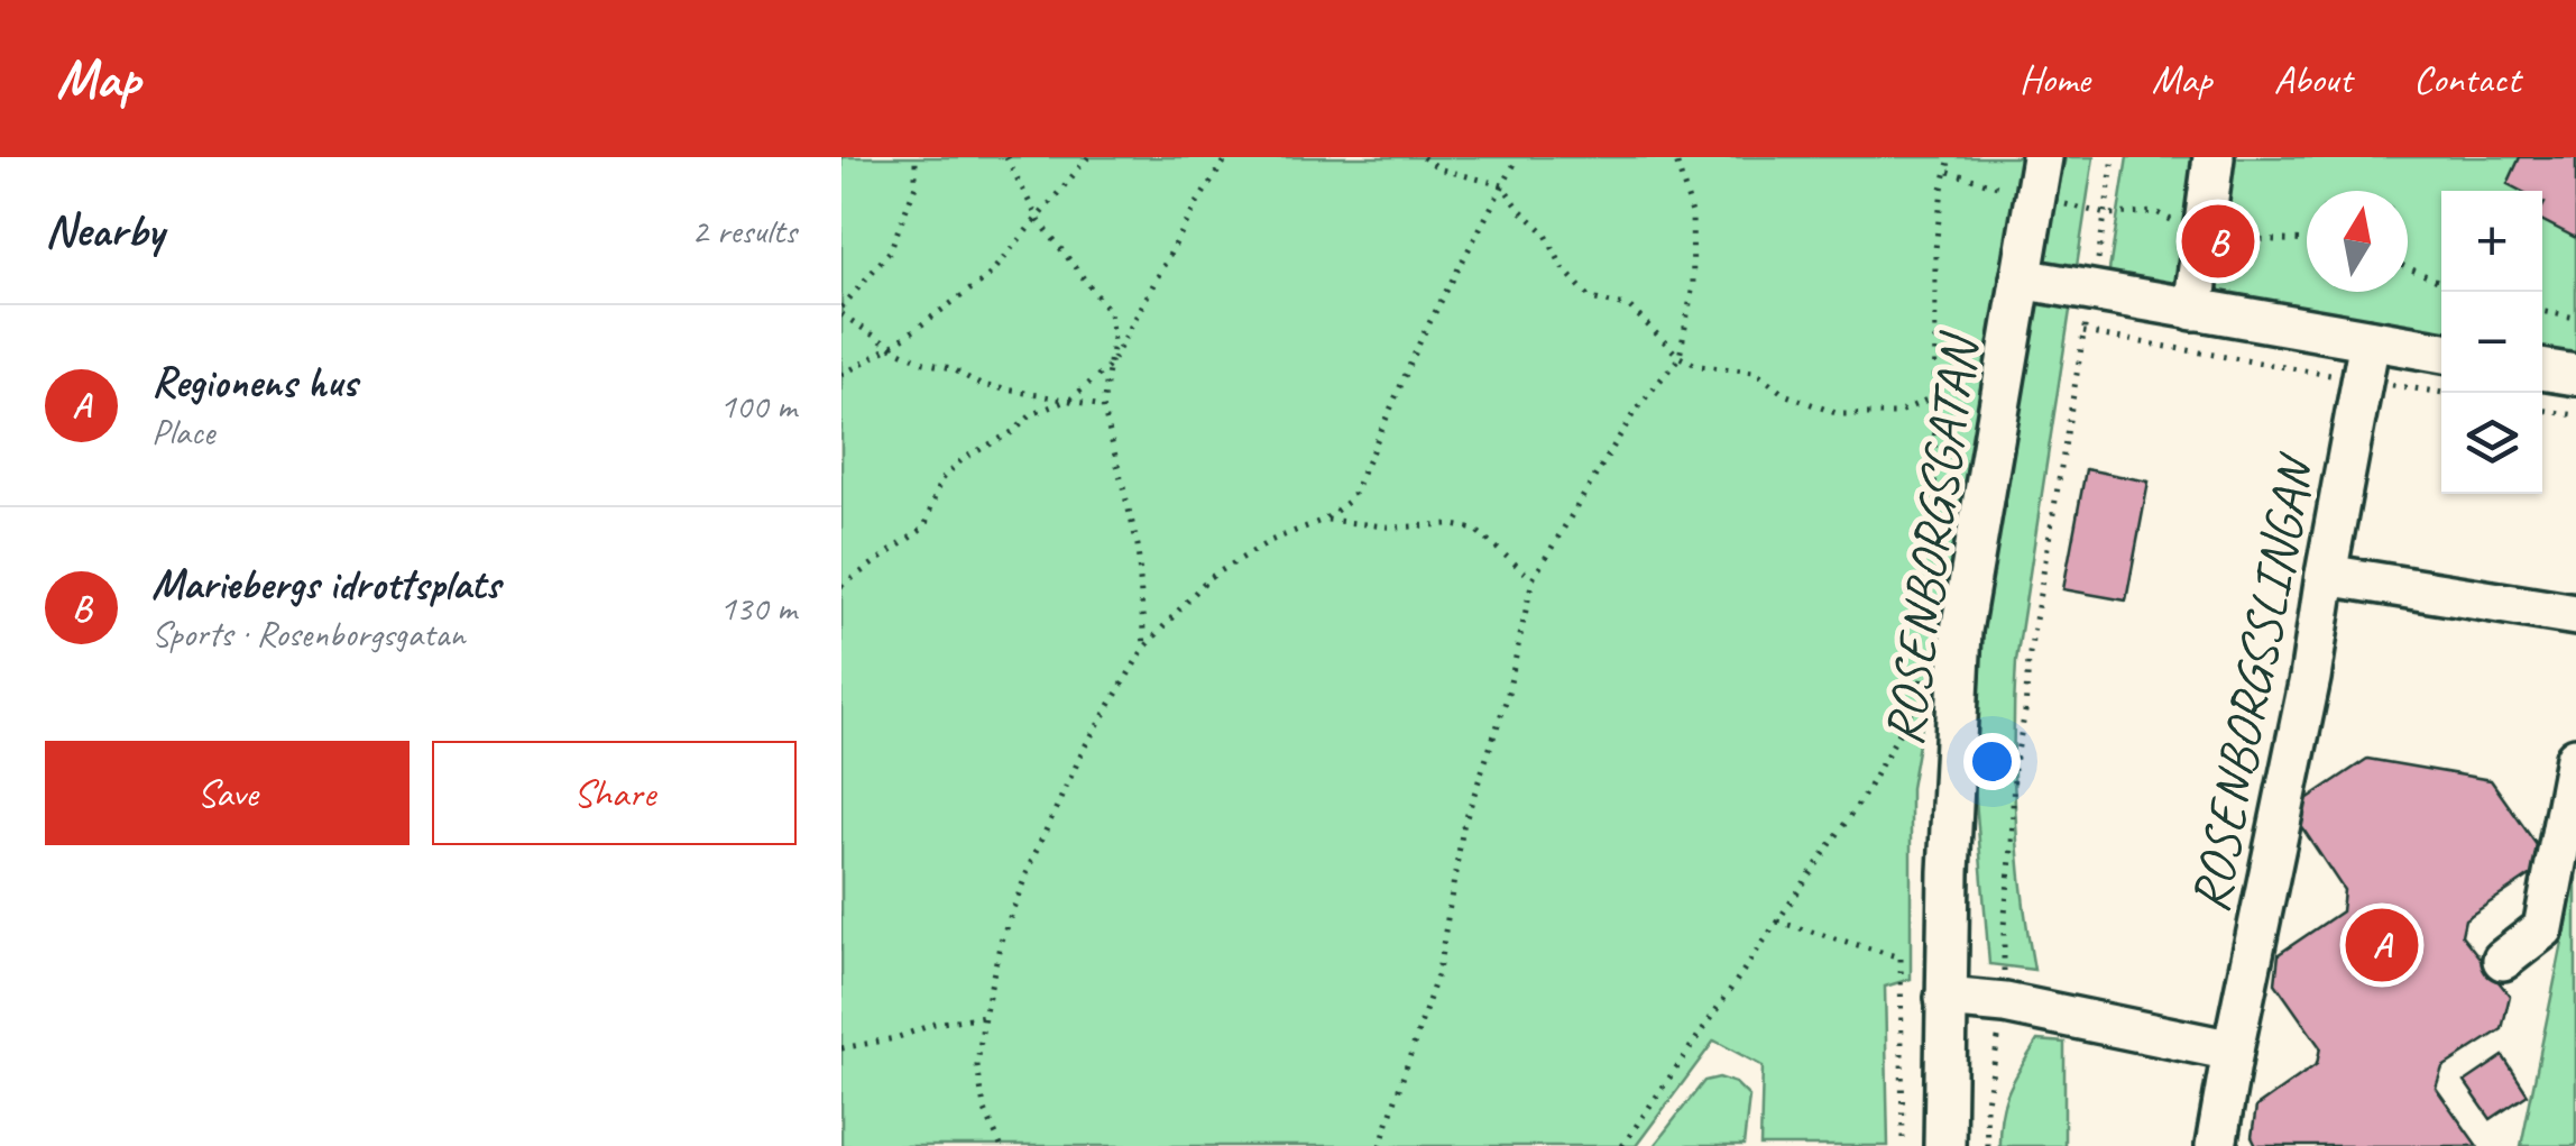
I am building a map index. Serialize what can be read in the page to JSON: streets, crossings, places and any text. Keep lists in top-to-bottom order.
{
  "streets": {
    "street": ["ROSENBORGSGATAN", "ROSENBORGSSLINGAN"]
  },
  "north": "top",
  "page": {
    "header": "Map",
    "nav": [
      "Home",
      "Map",
      "About",
      "Contact"
    ],
    "heading": ["Nearby", "2 results"],
    "map_buttons": ["+", "−"],
    "pins": ["B", "A"],
    "list": [
      {
        "mark": "A",
        "name": "Regionens hus",
        "note": "Place",
        "value": "100 m"
      },
      {
        "mark": "B",
        "name": "Mariebergs idrottsplats",
        "note": "Sports · Rosenborgsgatan",
        "value": "130 m"
      }
    ],
    "buttons": ["Save", "Share"]
  }
}
